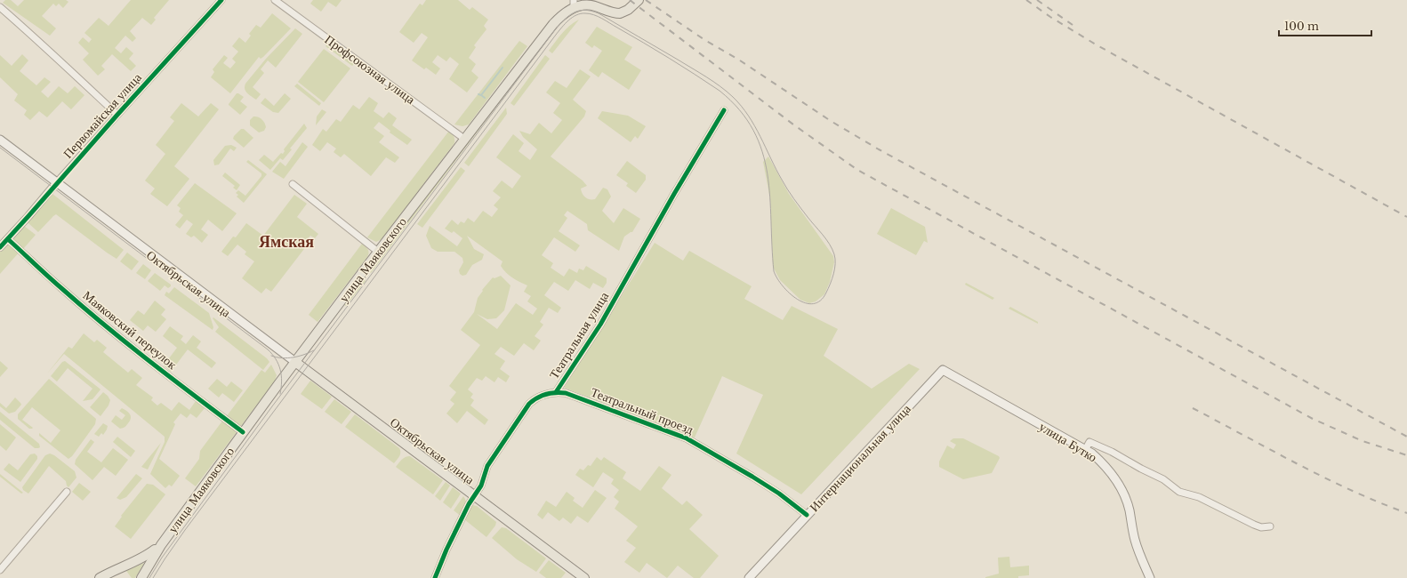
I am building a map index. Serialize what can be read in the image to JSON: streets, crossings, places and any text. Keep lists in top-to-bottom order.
{
  "streets": {
    "main road": [
      "улица Маяковского",
      "Октябрьская улица",
      "улица Бутко",
      "Интернациональная улица"
    ],
    "street": [
      "Профсоюзная улица",
      "Первомайская улица",
      "Маяковский переулок",
      "Театральная улица",
      "Театральный проезд"
    ]
  },
  "crossings": [
    ["Профсоюзная улица", "улица Маяковского"],
    ["Первомайская улица", "Октябрьская улица"],
    ["Первомайская улица", "Маяковский переулок"],
    ["улица Маяковского", "Октябрьская улица"],
    ["улица Маяковского", "Маяковский переулок"],
    ["Октябрьская улица", "Театральная улица"],
    ["Театральная улица", "Театральный проезд"],
    ["Театральный проезд", "Интернациональная улица"],
    ["улица Бутко", "Интернациональная улица"]
  ],
  "districts": ["Ямская"],
  "scale_bar": "100 m"
}
